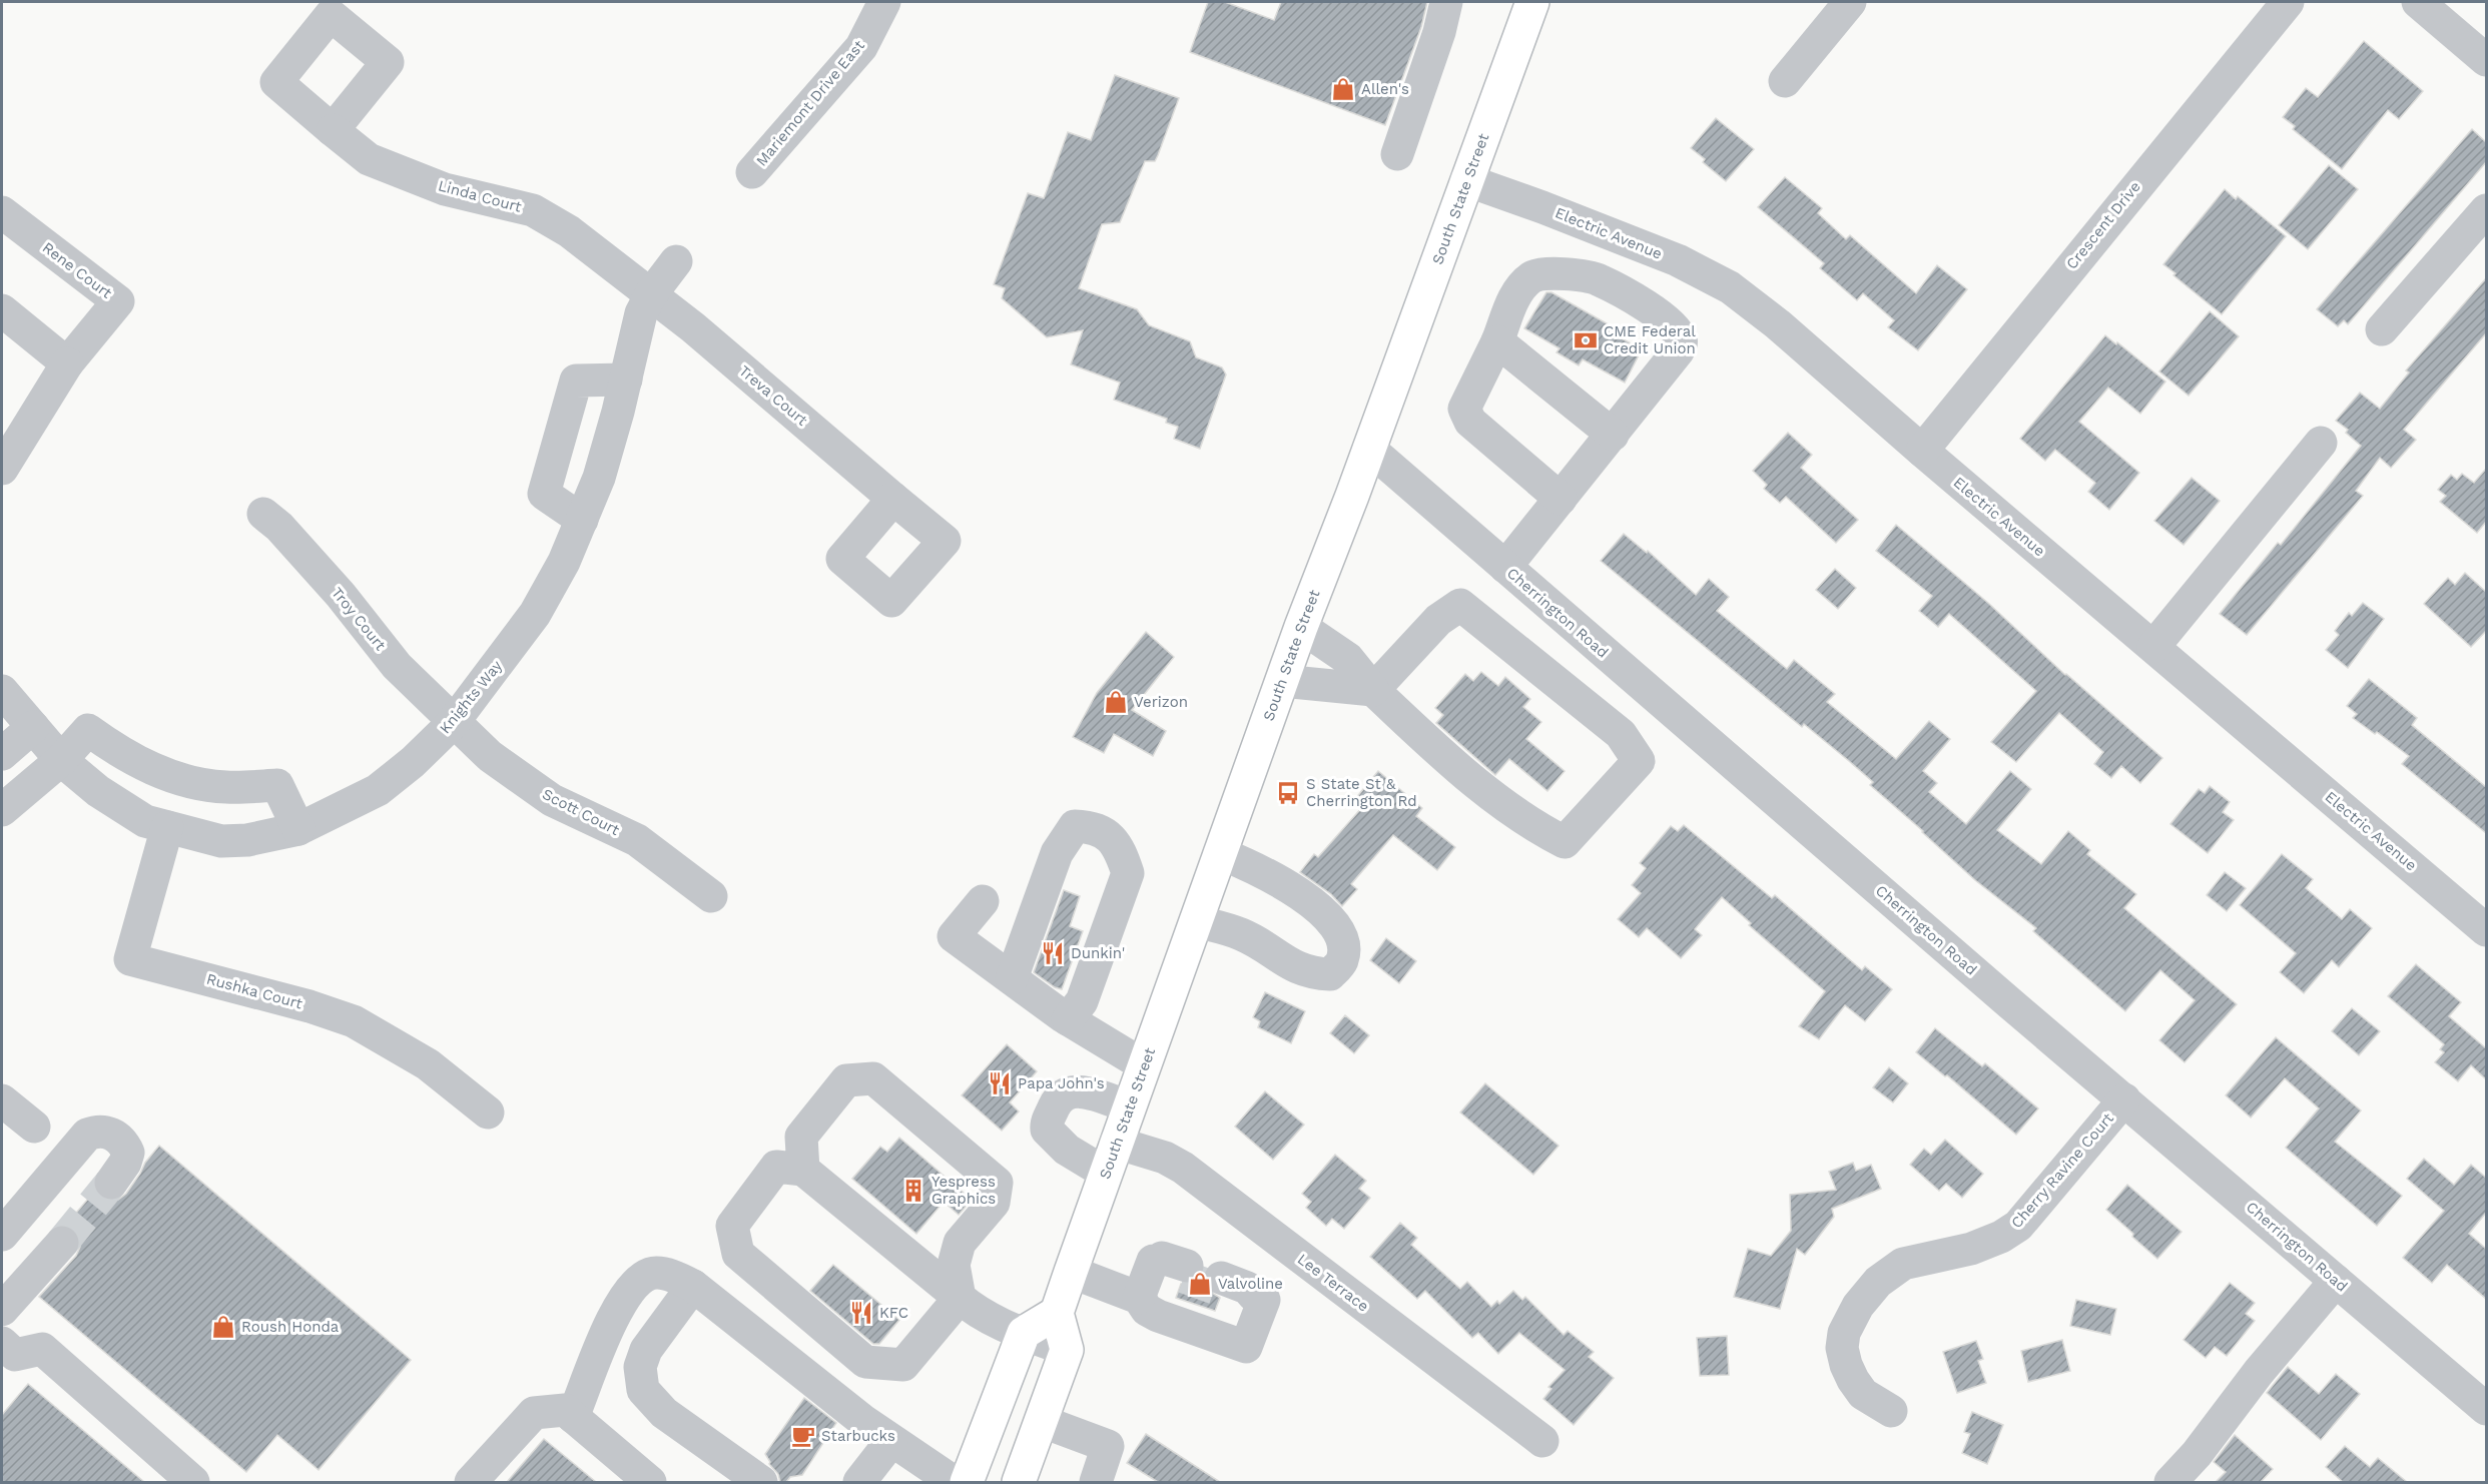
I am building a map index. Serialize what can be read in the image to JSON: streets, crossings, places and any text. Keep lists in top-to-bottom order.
{
  "streets": {
    "main road": ["South State Street"],
    "street": [
      "Mariemont Drive East",
      "Linda Court",
      "Crescent Drive",
      "Electric Avenue",
      "Rene Court",
      "Treva Court",
      "Cherrington Road",
      "Troy Court",
      "Knights Way",
      "Scott Court",
      "Rushka Court",
      "Cherry Ravine Court",
      "Lee Terrace"
    ]
  },
  "crossings": [
    ["Linda Court", "Treva Court"],
    ["Linda Court", "Knights Way"],
    ["South State Street", "Electric Avenue"],
    ["South State Street", "Cherrington Road"],
    ["South State Street", "Lee Terrace"],
    ["Crescent Drive", "Electric Avenue"],
    ["Treva Court", "Knights Way"],
    ["Cherrington Road", "Cherry Ravine Court"],
    ["Troy Court", "Knights Way"],
    ["Troy Court", "Scott Court"],
    ["Knights Way", "Scott Court"],
    ["Knights Way", "Rushka Court"]
  ],
  "places": {
    "shop": [
      "Allen's",
      "Verizon",
      "Valvoline",
      "Roush Honda"
    ],
    "bank": ["CME Federal Credit Union"],
    "bus stop": ["S State St & Cherrington Rd"],
    "restaurant": ["Dunkin'", "Papa John's", "KFC"],
    "building": ["Yespress Graphics"],
    "cafe": ["Starbucks"]
  }
}
